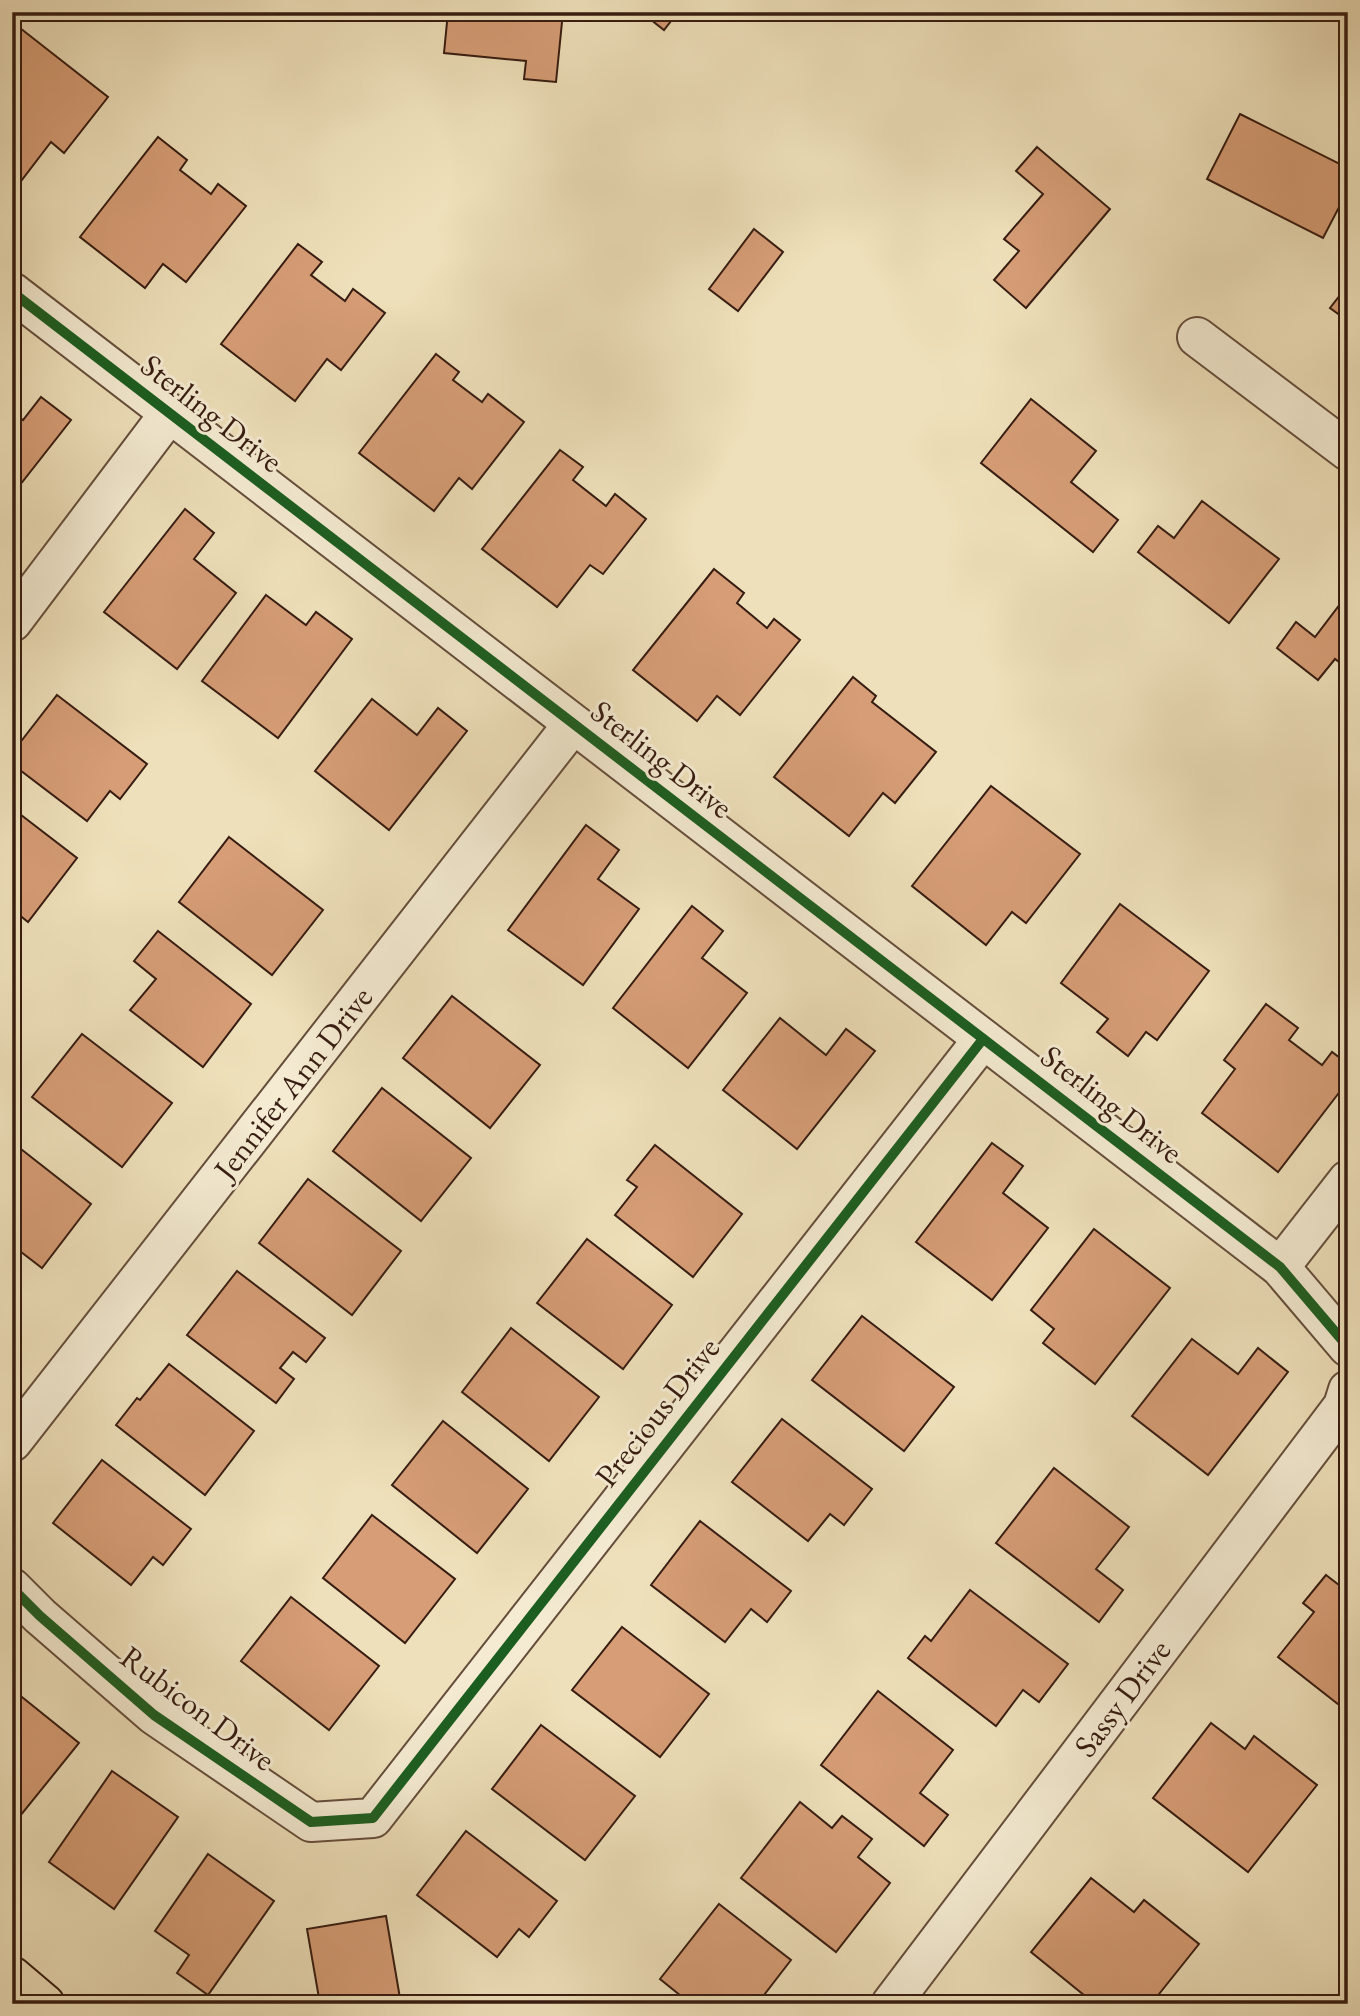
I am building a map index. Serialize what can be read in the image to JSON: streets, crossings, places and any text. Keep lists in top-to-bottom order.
{
  "streets": {
    "street": [
      "Sterling Drive",
      "Jennifer Ann Drive",
      "Precious Drive",
      "Sassy Drive",
      "Rubicon Drive"
    ]
  },
  "crossings": [
    ["Sterling Drive", "Jennifer Ann Drive"],
    ["Sterling Drive", "Precious Drive"],
    ["Precious Drive", "Rubicon Drive"]
  ]
}
